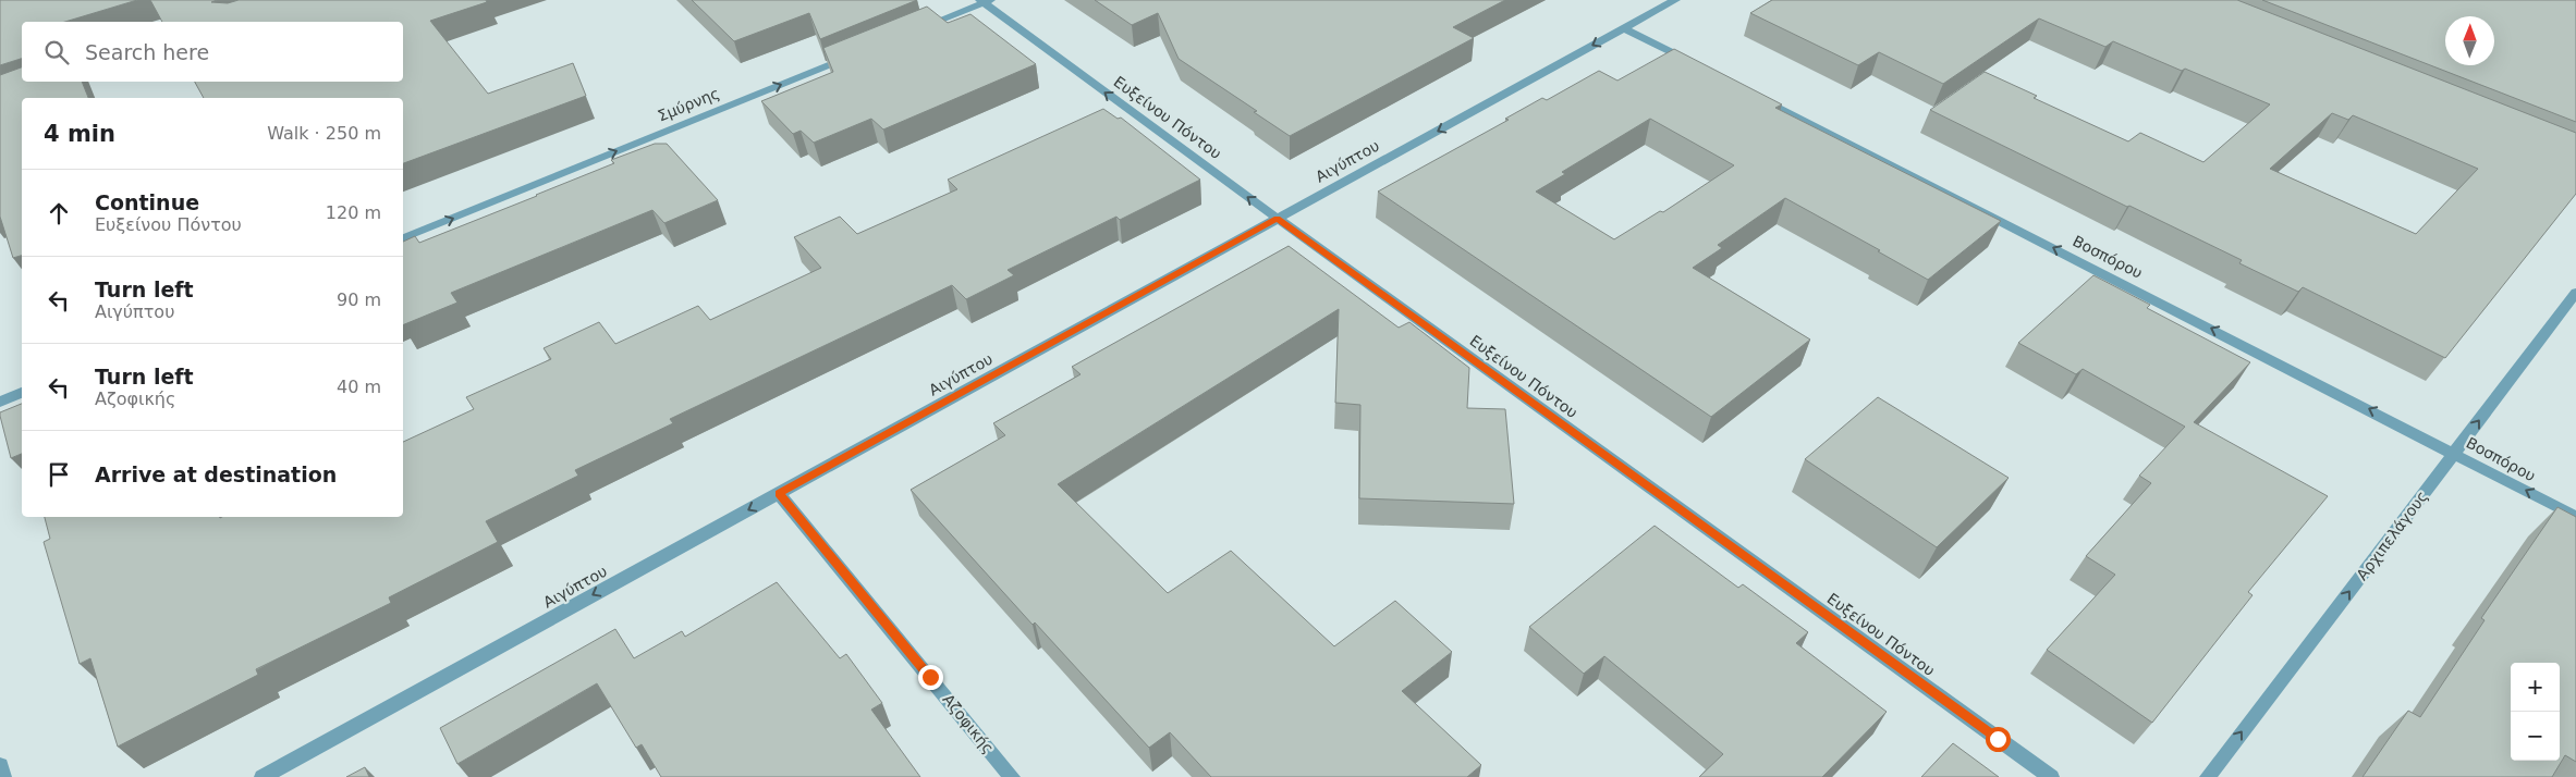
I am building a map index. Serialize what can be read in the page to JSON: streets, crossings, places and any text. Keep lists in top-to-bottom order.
{
  "streets": {
    "street": [
      "Σμύρνης",
      "Ευξείνου Πόντου",
      "Αιγύπτου",
      "Βοσπόρου",
      "Αρχιπελάγους",
      "Αζοφικής"
    ]
  },
  "crossings": [
    ["Ευξείνου Πόντου", "Αιγύπτου"],
    ["Αιγύπτου", "Αζοφικής"],
    ["Βοσπόρου", "Αρχιπελάγους"]
  ],
  "one_way": [
    "Σμύρνης",
    "Αιγύπτου",
    "Βοσπόρου",
    "Αρχιπελάγους"
  ],
  "north": "top",
  "page": {
    "search": "Search here",
    "heading": ["4 min", "Walk · 250 m"],
    "list": [
      ["Continue", "Ευξείνου Πόντου", "120 m"],
      ["Turn left", "Αιγύπτου", "90 m"],
      ["Turn left", "Αζοφικής", "40 m"],
      "Arrive at destination"
    ],
    "map_buttons": ["+", "−"]
  }
}
